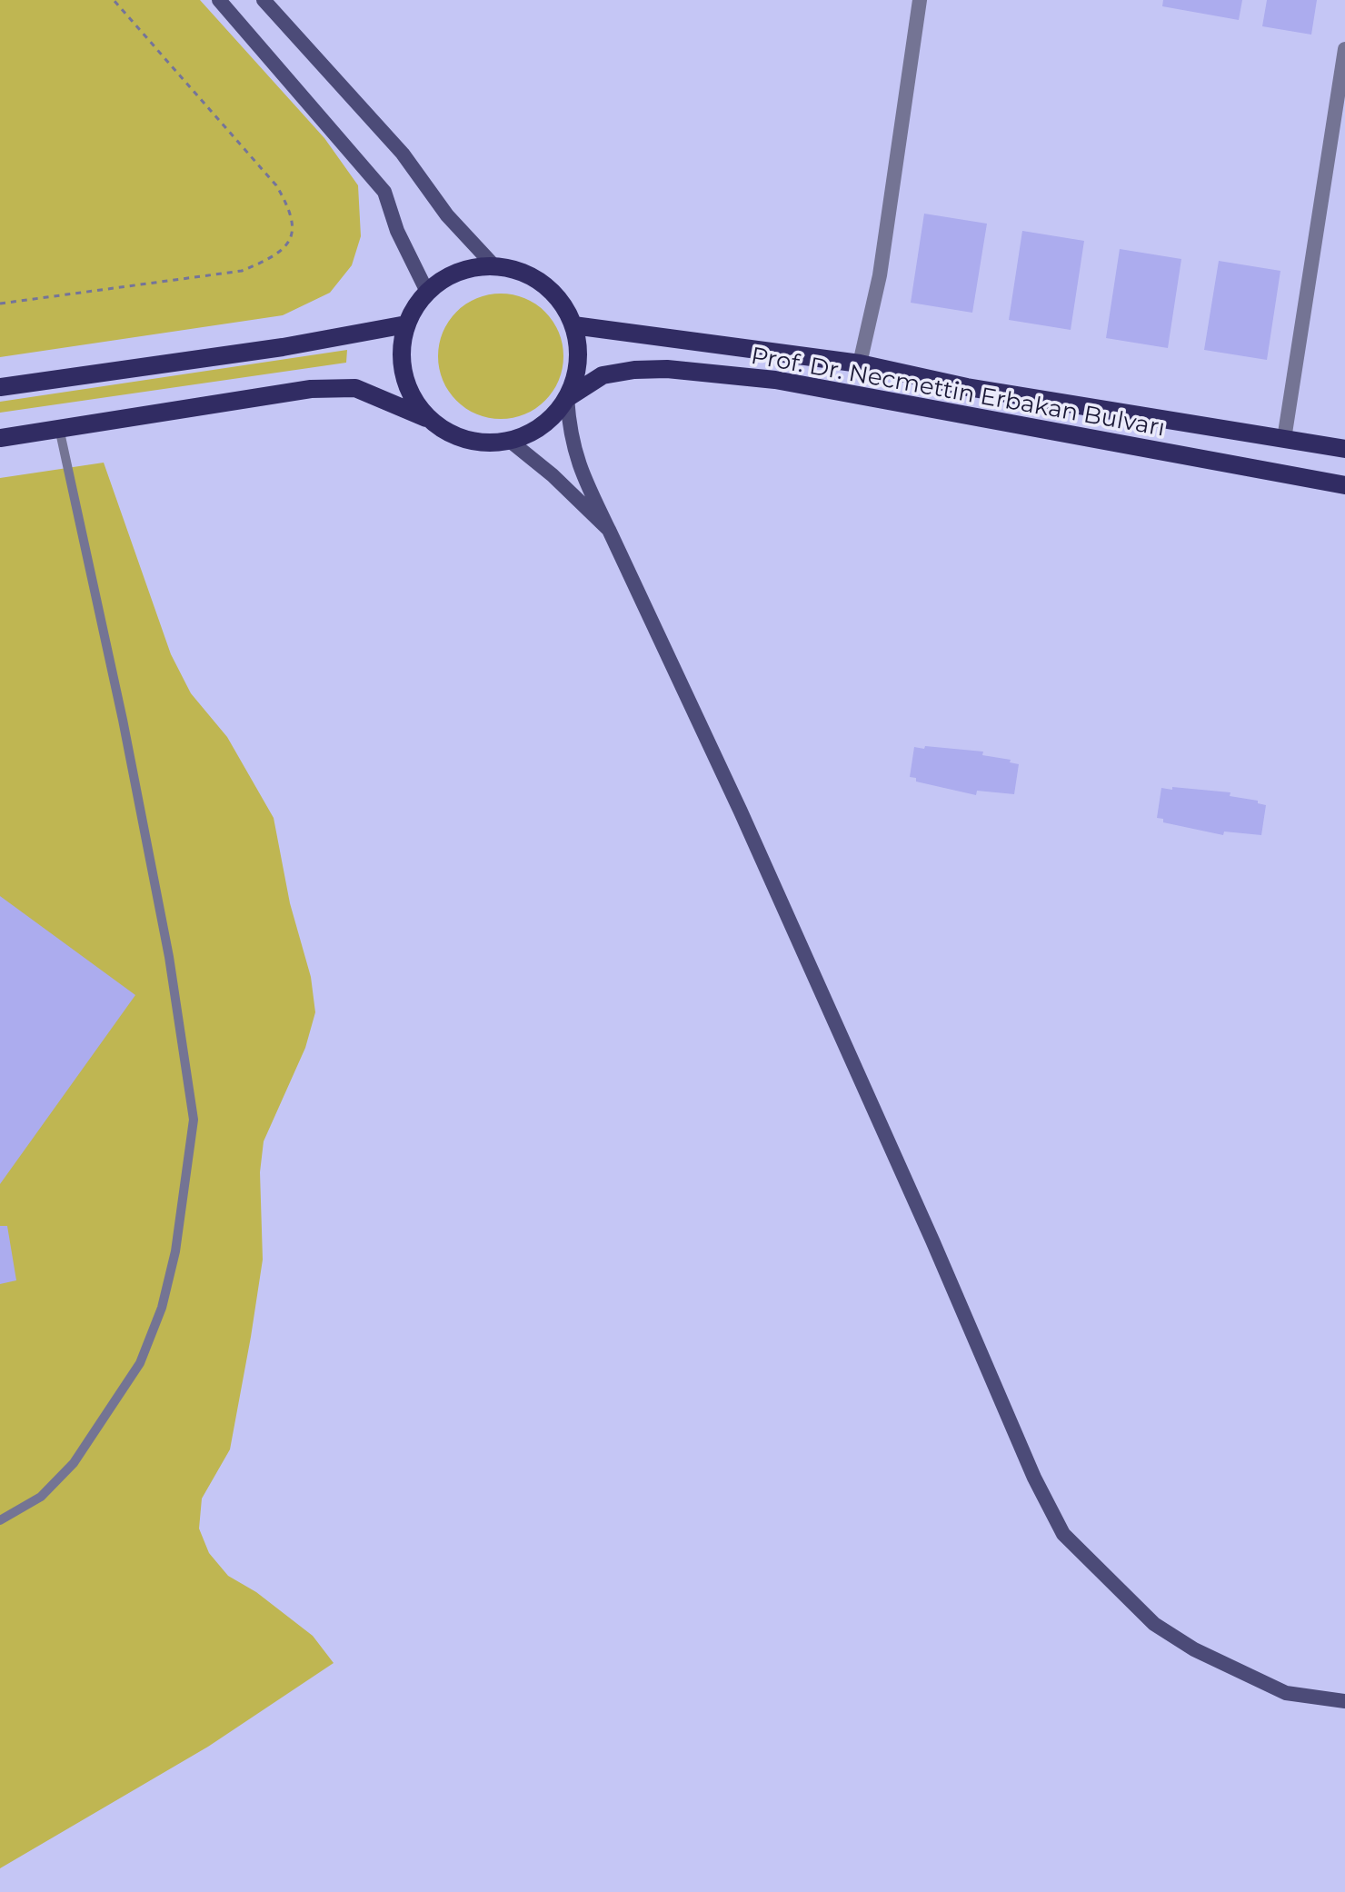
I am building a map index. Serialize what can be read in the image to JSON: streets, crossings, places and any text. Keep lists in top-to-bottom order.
{
  "streets": {
    "main road": ["Prof. Dr. Necmettin Erbakan Bulvarı"]
  }
}
